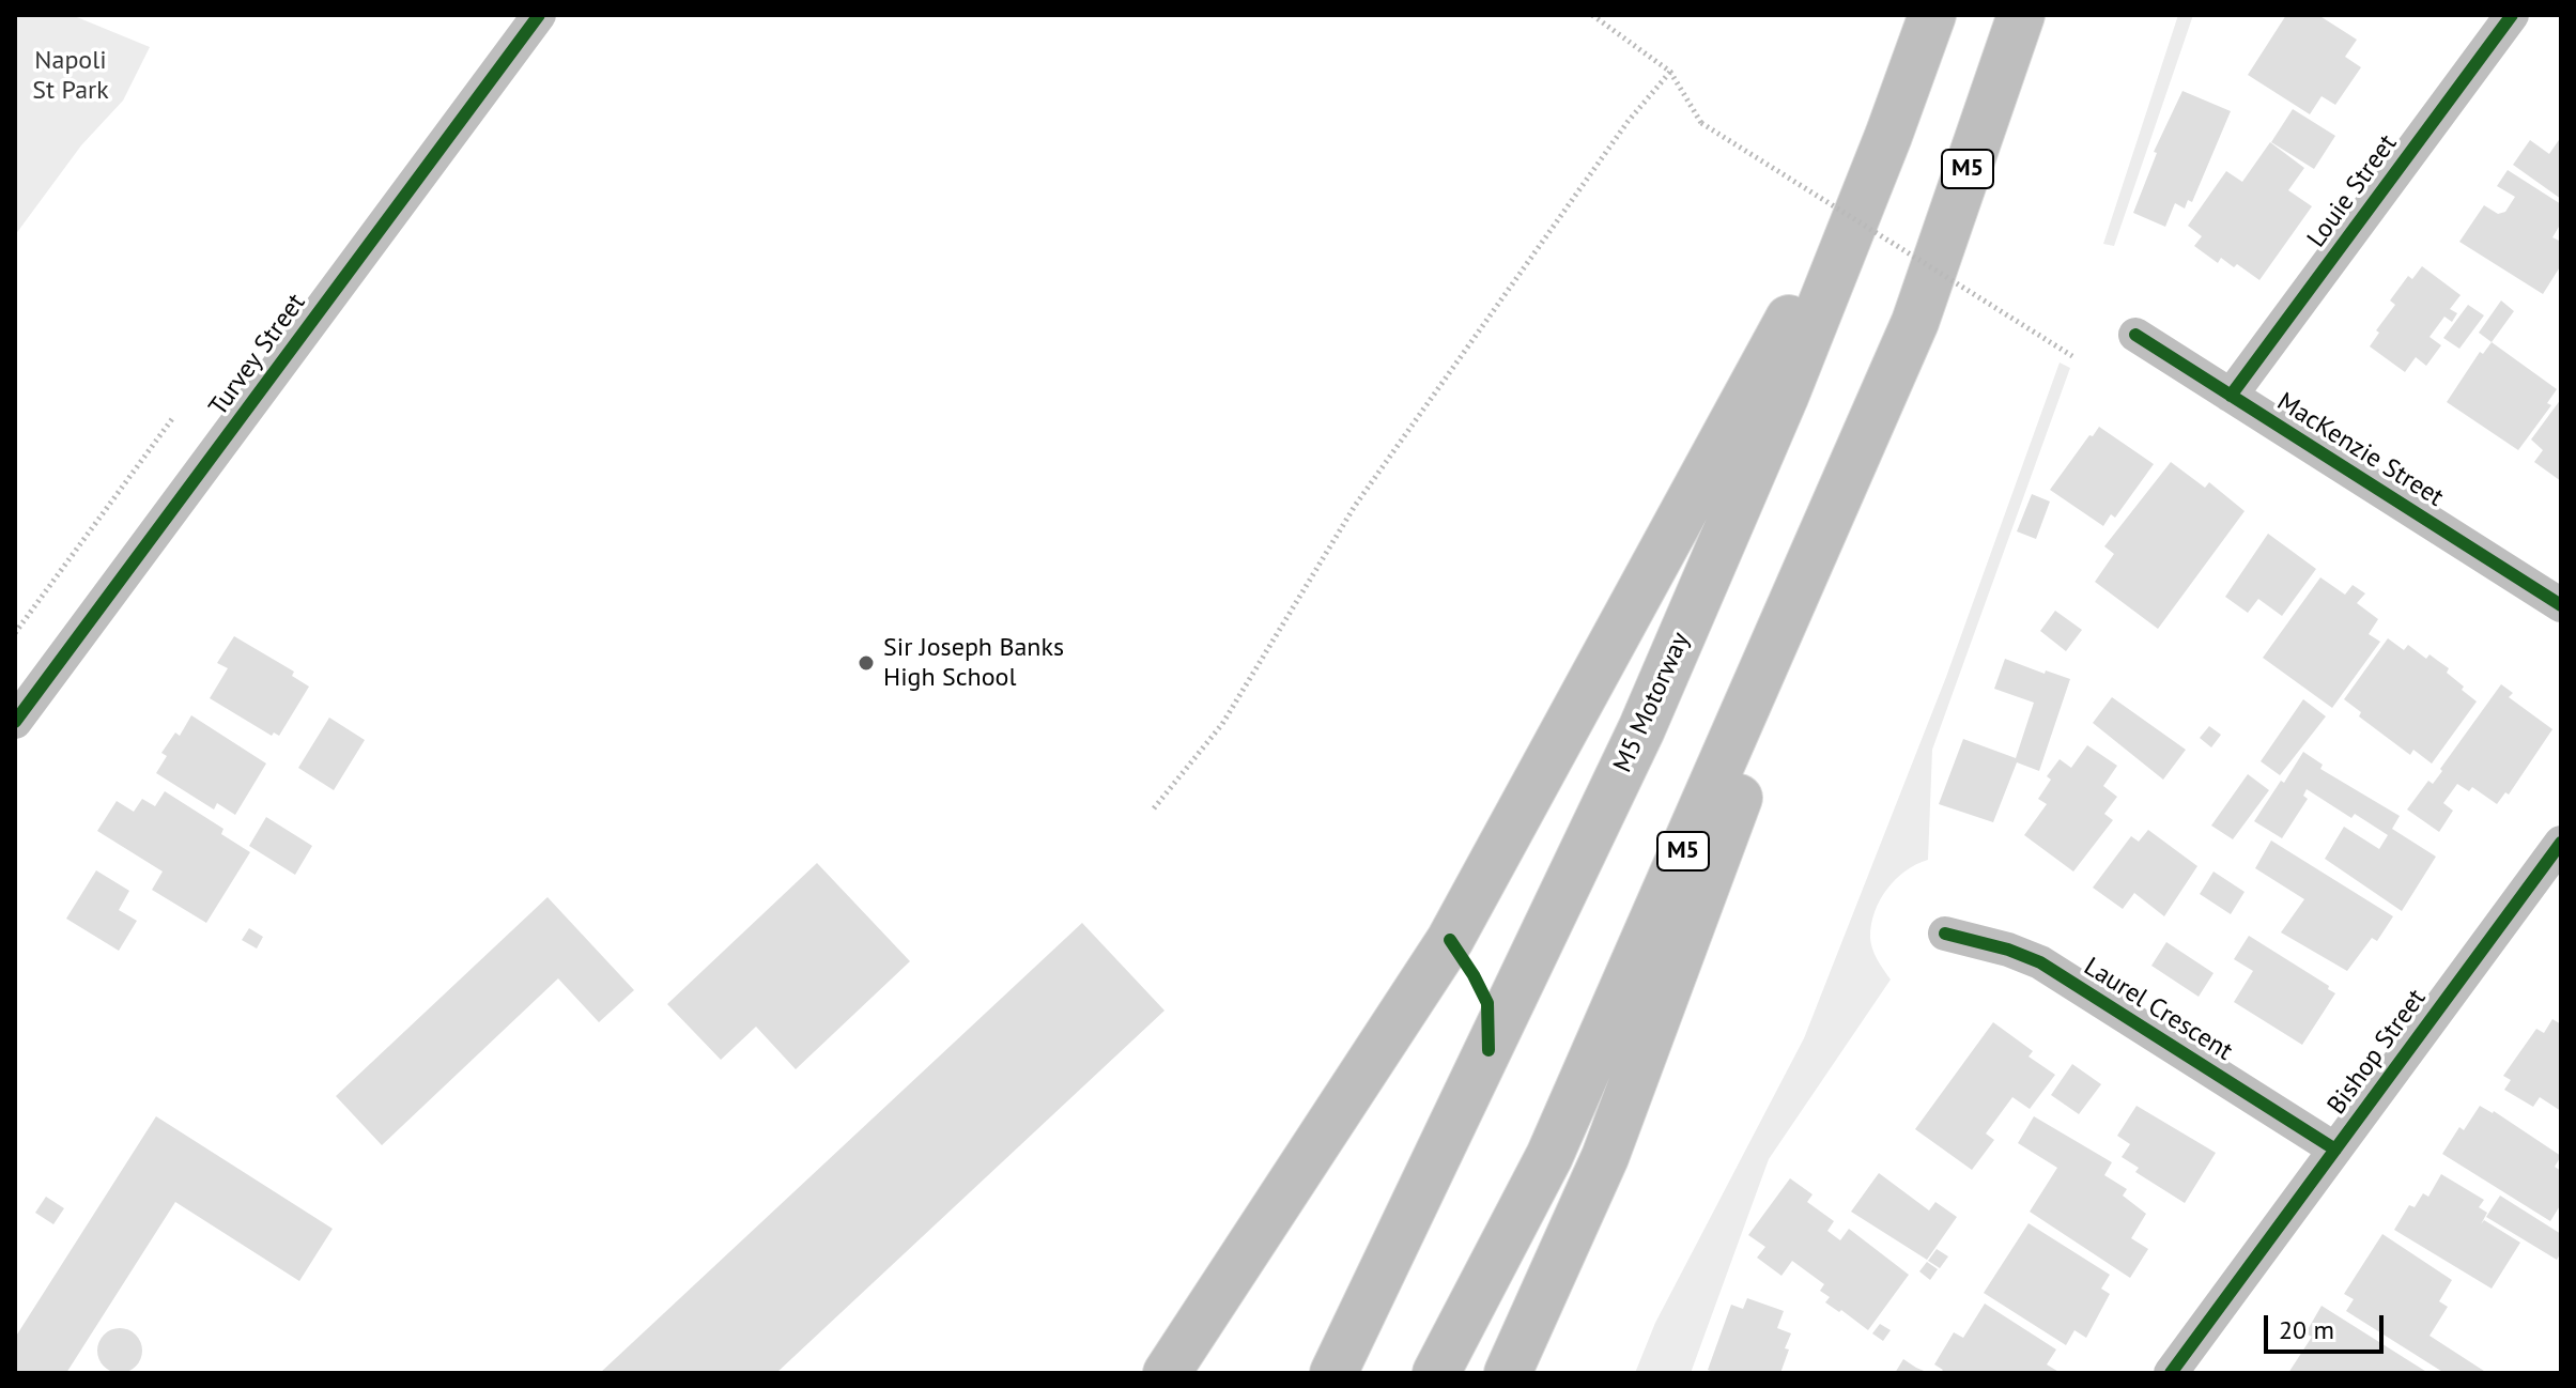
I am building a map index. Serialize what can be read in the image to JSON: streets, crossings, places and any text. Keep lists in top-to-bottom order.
{
  "streets": {
    "highway": ["M5", "M5 Motorway"],
    "street": [
      "Louie Street",
      "Turvey Street",
      "MacKenzie Street",
      "Laurel Crescent",
      "Bishop Street"
    ]
  },
  "crossings": [
    ["Louie Street", "MacKenzie Street"],
    ["Laurel Crescent", "Bishop Street"]
  ],
  "parks": ["Napoli St Park"],
  "places": ["Sir Joseph Banks High School"],
  "scale_bar": "20 m"
}
